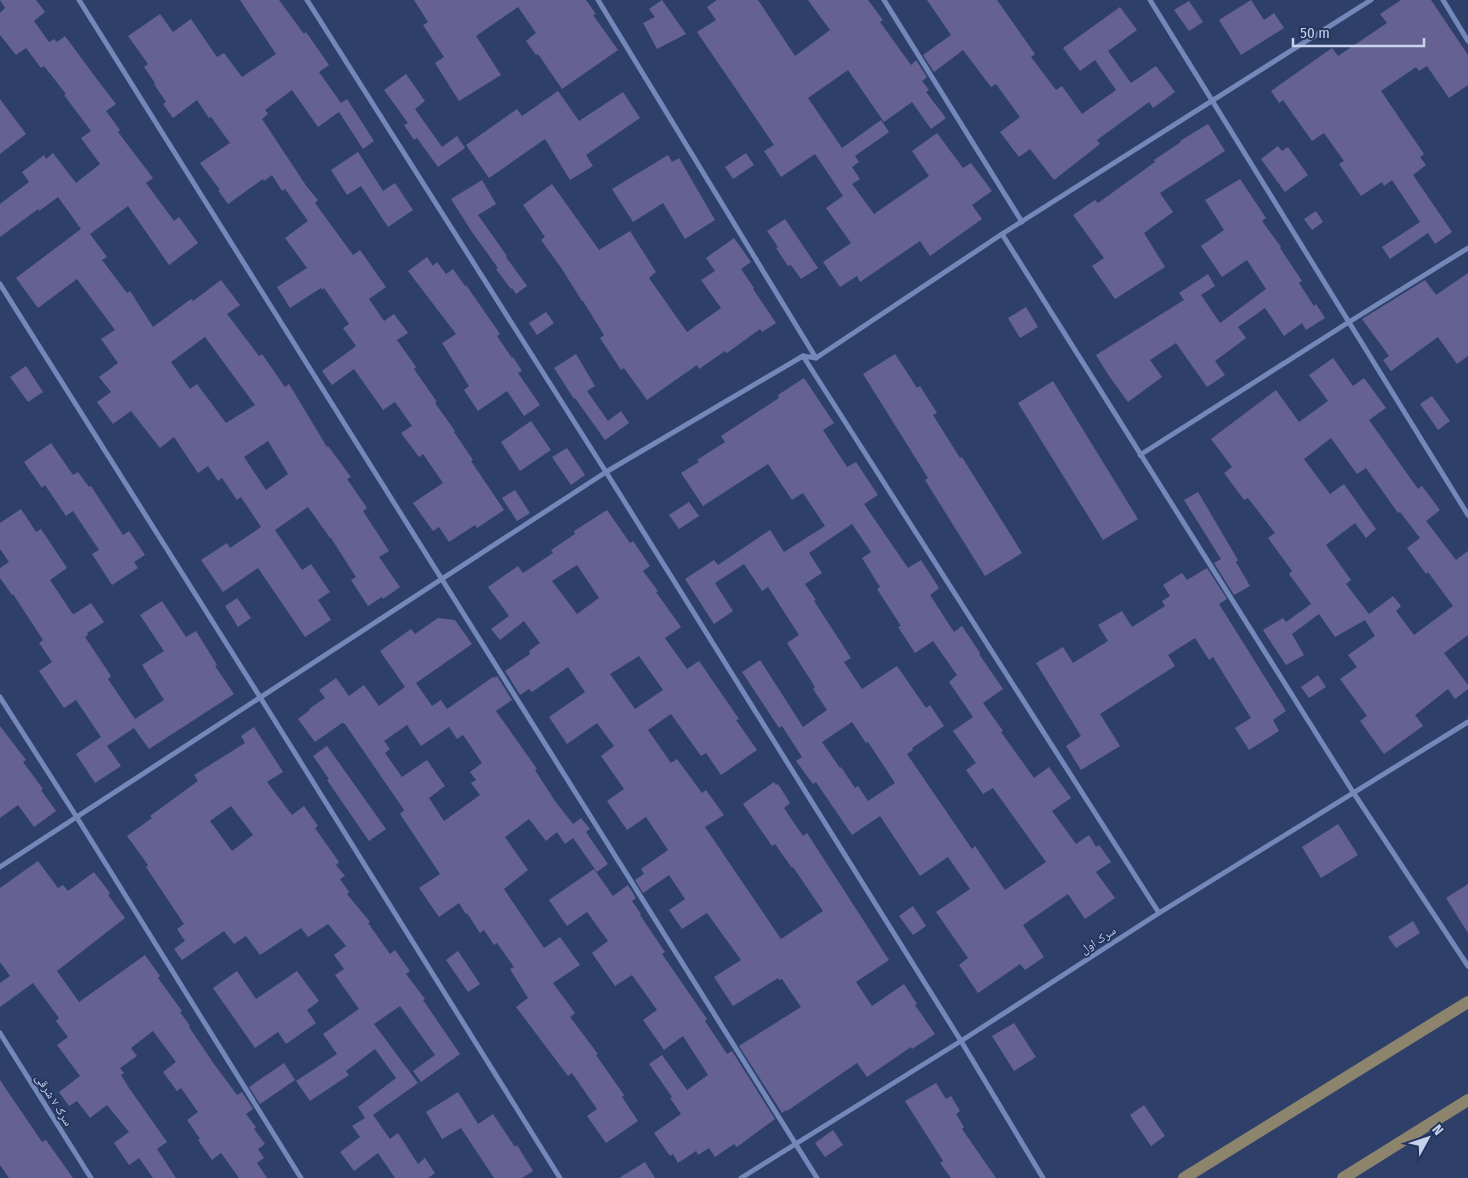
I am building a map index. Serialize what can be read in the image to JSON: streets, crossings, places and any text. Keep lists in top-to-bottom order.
{
  "streets": {
    "street": ["سرک‌ اول", "سرک ۷ شرقی"]
  },
  "scale_bar": "50 m",
  "north": "top right"
}
